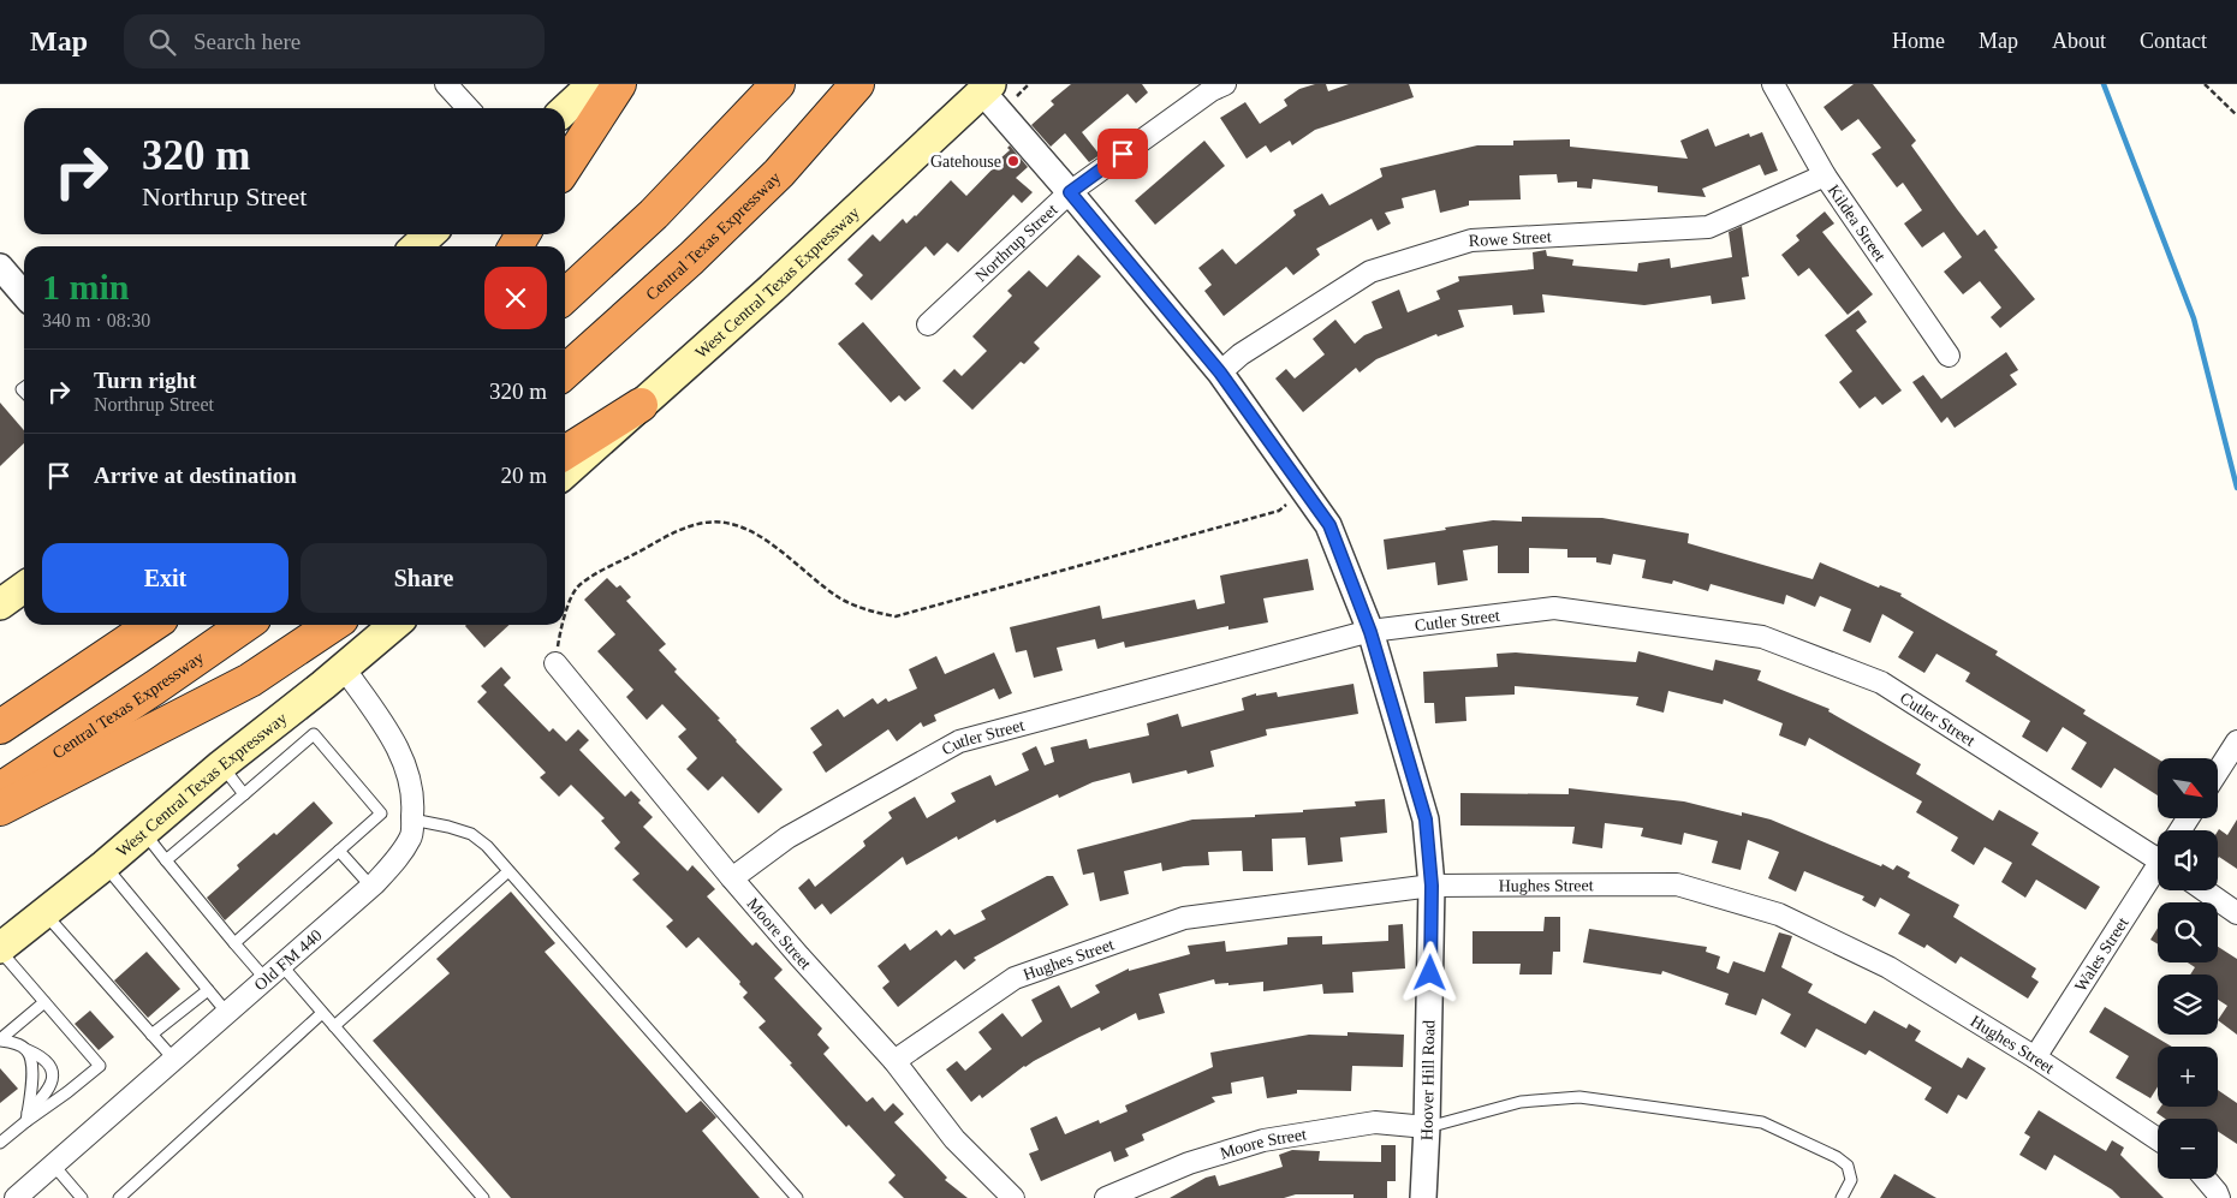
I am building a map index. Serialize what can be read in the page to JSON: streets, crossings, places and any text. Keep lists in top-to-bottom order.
{
  "streets": {
    "highway": ["Central Texas Expressway"],
    "main road": ["West Central Texas Expressway"],
    "street": [
      "Kildea Street",
      "Rowe Street",
      "Northrup Street",
      "Cutler Street",
      "Hughes Street",
      "Moore Street",
      "Wales Street",
      "Old FM 440",
      "Hoover Hill Road"
    ]
  },
  "crossings": [
    ["Kildea Street", "Rowe Street"],
    ["Rowe Street", "Hoover Hill Road"],
    ["Northrup Street", "Hoover Hill Road"],
    ["West Central Texas Expressway", "Old FM 440"],
    ["West Central Texas Expressway", "Hoover Hill Road"],
    ["Cutler Street", "Moore Street"],
    ["Cutler Street", "Hoover Hill Road"],
    ["Hughes Street", "Moore Street"],
    ["Hughes Street", "Wales Street"],
    ["Hughes Street", "Hoover Hill Road"],
    ["Moore Street", "Hoover Hill Road"]
  ],
  "places": ["Gatehouse"],
  "north": "bottom right",
  "page": {
    "header": "Map",
    "search": "Search here",
    "nav": [
      "Home",
      "Map",
      "About",
      "Contact"
    ],
    "turn": ["320 m", "Northrup Street"],
    "heading": ["1 min", "340 m · 08:30"],
    "list": [
      {
        "name": "Turn right",
        "note": "Northrup Street",
        "value": "320 m"
      },
      {
        "name": "Arrive at destination",
        "value": "20 m"
      }
    ],
    "buttons": ["Exit", "Share"],
    "map_buttons": ["+", "−"]
  }
}
